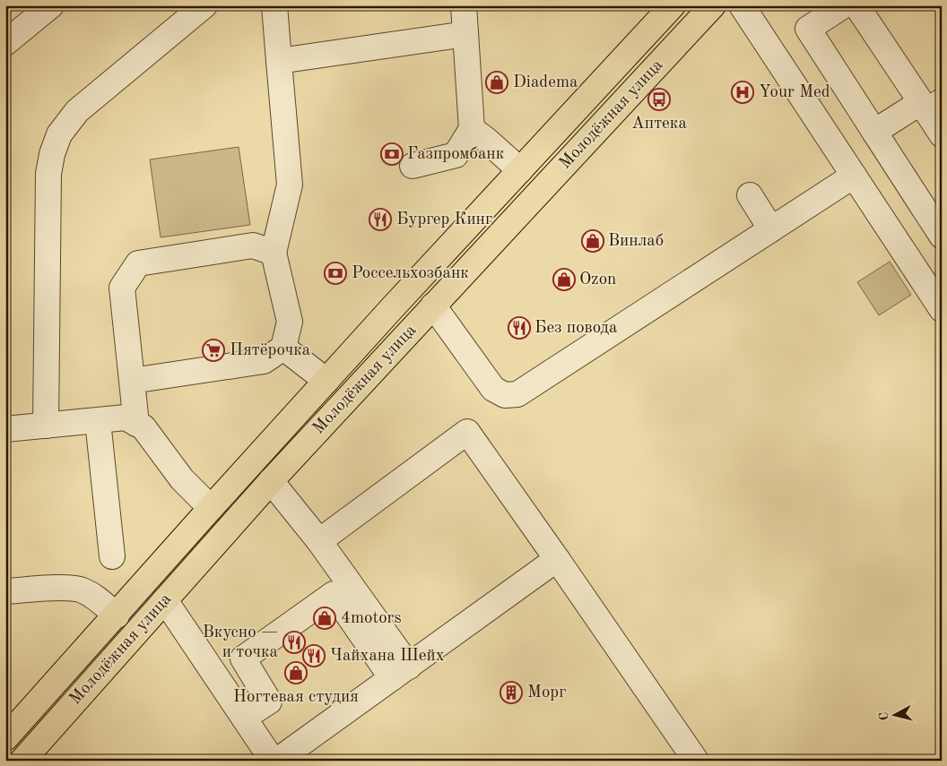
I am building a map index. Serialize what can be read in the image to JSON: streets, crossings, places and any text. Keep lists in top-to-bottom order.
{
  "streets": {
    "main road": ["Молодёжная улица"]
  },
  "places": {
    "shop": [
      "Diadema",
      "Винлаб",
      "Ozon",
      "4motors",
      "Ногтевая студия"
    ],
    "hospital": ["Your Med"],
    "bus stop": ["Аптека"],
    "bank": ["Газпромбанк", "Россельхозбанк"],
    "restaurant": [
      "Бургер Кинг",
      "Без повода",
      "Вкусно — и точка",
      "Чайхана Шейх"
    ],
    "supermarket": ["Пятёрочка"],
    "building": ["Морг"]
  },
  "north": "left"
}
